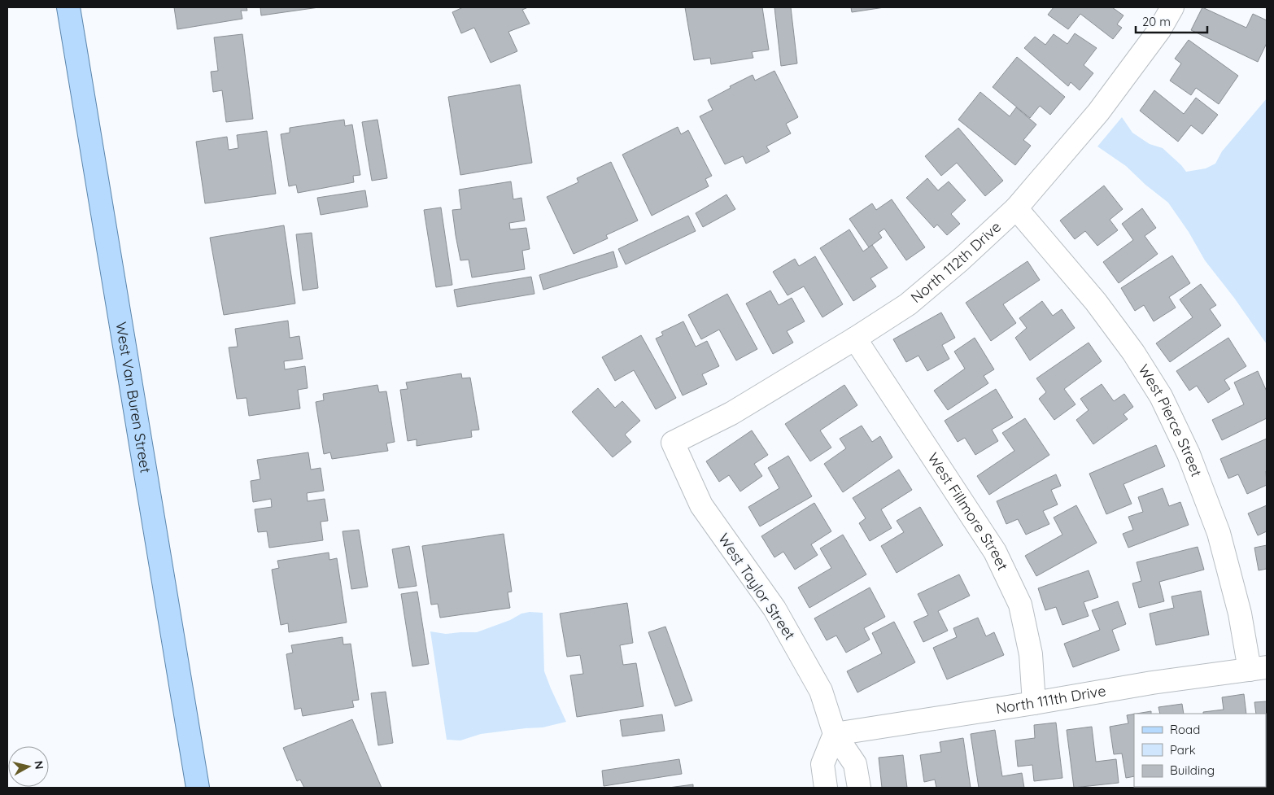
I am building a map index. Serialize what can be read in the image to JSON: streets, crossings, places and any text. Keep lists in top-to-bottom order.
{
  "streets": {
    "main road": ["West Van Buren Street"],
    "street": [
      "North 112th Drive",
      "West Pierce Street",
      "West Fillmore Street",
      "West Taylor Street",
      "North 111th Drive"
    ]
  },
  "crossings": [
    ["North 112th Drive", "West Pierce Street"],
    ["North 112th Drive", "West Fillmore Street"],
    ["North 112th Drive", "West Taylor Street"],
    ["West Pierce Street", "North 111th Drive"],
    ["West Fillmore Street", "North 111th Drive"],
    ["West Taylor Street", "North 111th Drive"]
  ],
  "legend": ["Road", "Park", "Building"],
  "scale_bar": "20 m",
  "north": "right"
}
